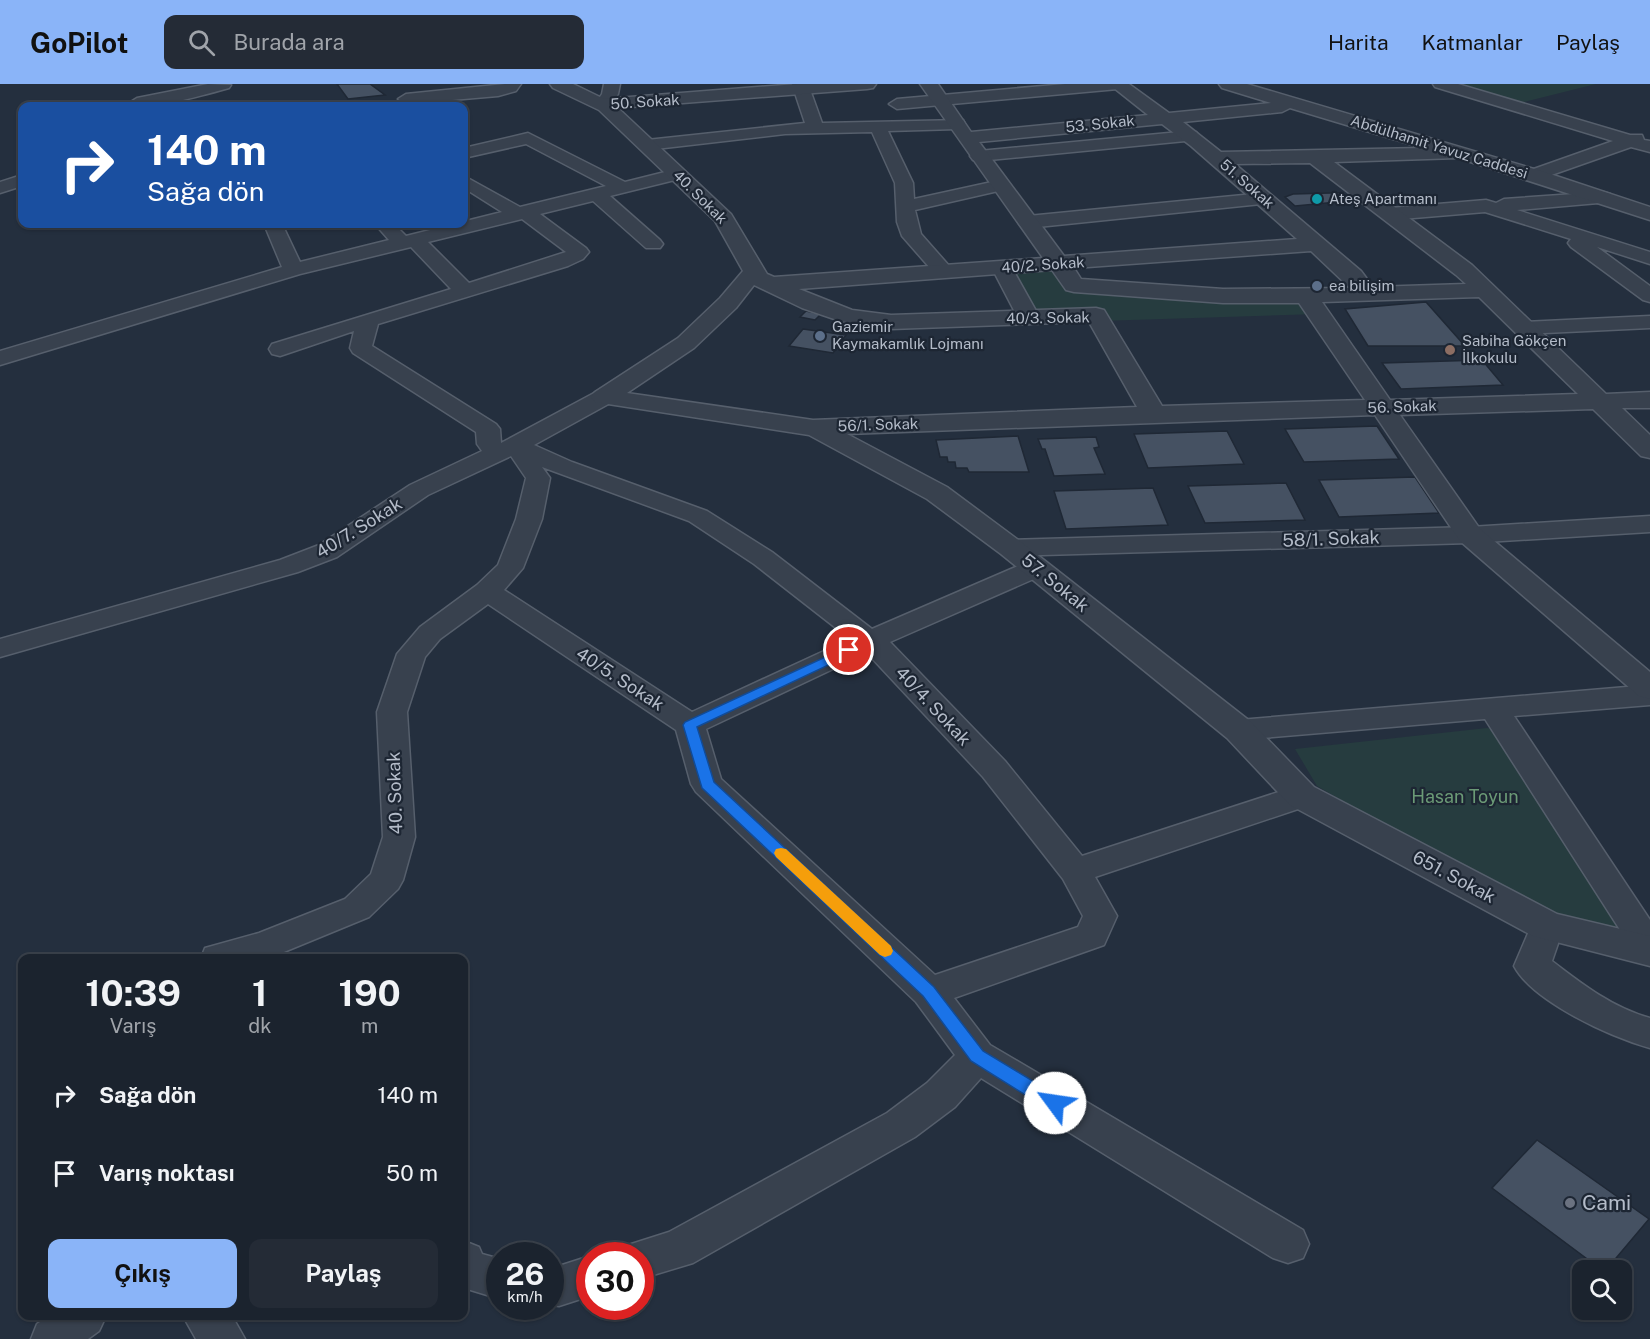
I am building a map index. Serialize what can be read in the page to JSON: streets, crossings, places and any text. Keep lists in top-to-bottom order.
{
  "streets": {
    "street": [
      "50. Sokak",
      "53. Sokak",
      "Abdülhamit Yavuz Caddesi",
      "51. Sokak",
      "40. Sokak",
      "40/2. Sokak",
      "40/3. Sokak",
      "56. Sokak",
      "56/1. Sokak",
      "40/7. Sokak",
      "58/1. Sokak",
      "57. Sokak",
      "40/5. Sokak",
      "40/4. Sokak",
      "651. Sokak"
    ]
  },
  "crossings": [
    ["50. Sokak", "40. Sokak"],
    ["53. Sokak", "Abdülhamit Yavuz Caddesi"],
    ["53. Sokak", "51. Sokak"],
    ["51. Sokak", "40/2. Sokak"],
    ["51. Sokak", "40/3. Sokak"],
    ["40. Sokak", "40/2. Sokak"],
    ["40. Sokak", "40/3. Sokak"],
    ["40. Sokak", "40/5. Sokak"],
    ["40/2. Sokak", "40/3. Sokak"],
    ["40/3. Sokak", "56. Sokak"],
    ["40/3. Sokak", "56/1. Sokak"],
    ["56. Sokak", "56/1. Sokak"],
    ["56/1. Sokak", "57. Sokak"],
    ["40/7. Sokak", "40/4. Sokak"],
    ["58/1. Sokak", "57. Sokak"],
    ["57. Sokak", "651. Sokak"]
  ],
  "parks": ["Hasan Toyun"],
  "places": [
    "Ateş Apartmanı",
    "ea bilişim",
    "Gaziemir Kaymakamlık Lojmanı",
    "Sabiha Gökçen İlkokulu",
    "Cami"
  ],
  "page": {
    "header": "GoPilot",
    "search": "Burada ara",
    "nav": ["Harita", "Katmanlar", "Paylaş"],
    "turn": ["140 m", "Sağa dön"],
    "eta": [
      "10:39",
      "Varış",
      "1",
      "dk",
      "190",
      "m"
    ],
    "list": [
      {
        "name": "Sağa dön",
        "value": "140 m"
      },
      {
        "name": "Varış noktası",
        "value": "50 m"
      }
    ],
    "buttons": ["Çıkış", "Paylaş"],
    "speed": "26 km/h",
    "limit": "30"
  }
}
